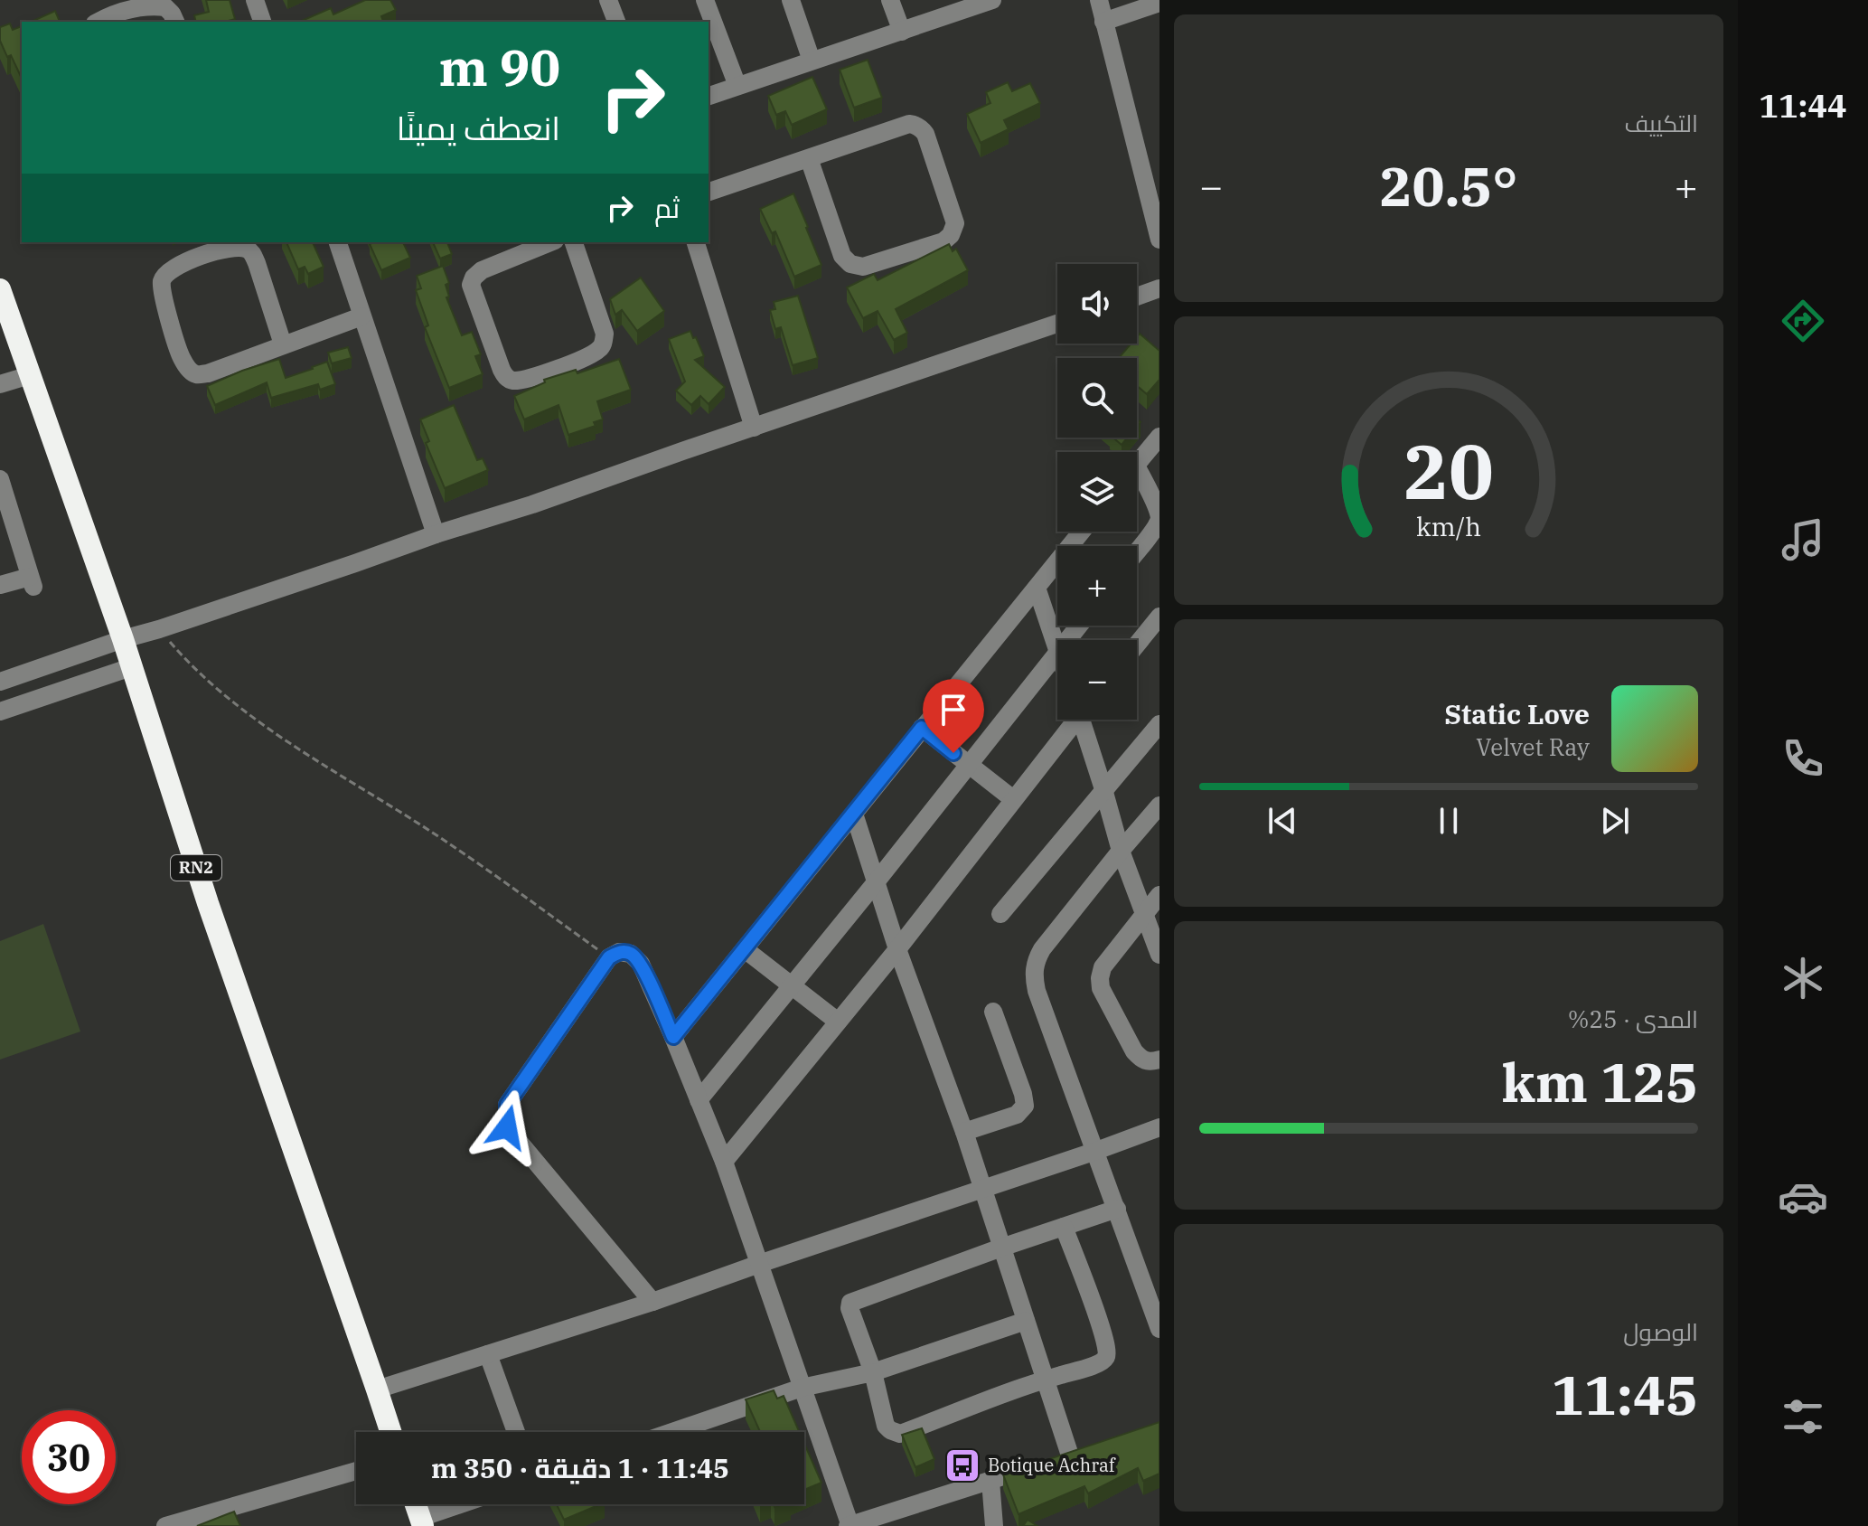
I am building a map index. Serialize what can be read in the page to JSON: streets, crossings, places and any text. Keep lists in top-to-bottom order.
{
  "streets": {
    "highway": ["RN2"]
  },
  "places": {
    "bus stop": ["Botique Achraf"]
  },
  "page": {
    "tabs": "11:44",
    "tile": [
      "التكييف",
      ["المدى · 25%", "125 km"],
      ["الوصول", "11:45"]
    ],
    "turn": ["90 m", "انعطف يمينًا"],
    "heat": ["−", "20.5°", "+"],
    "then": "ثم",
    "map_buttons": ["+", "−"],
    "song": ["Static Love", "Velvet Ray"],
    "limit": "30",
    "trip": "11:45 · 1 دقيقة · 350 m",
    "gauge": ["20", "km/h"]
  }
}
